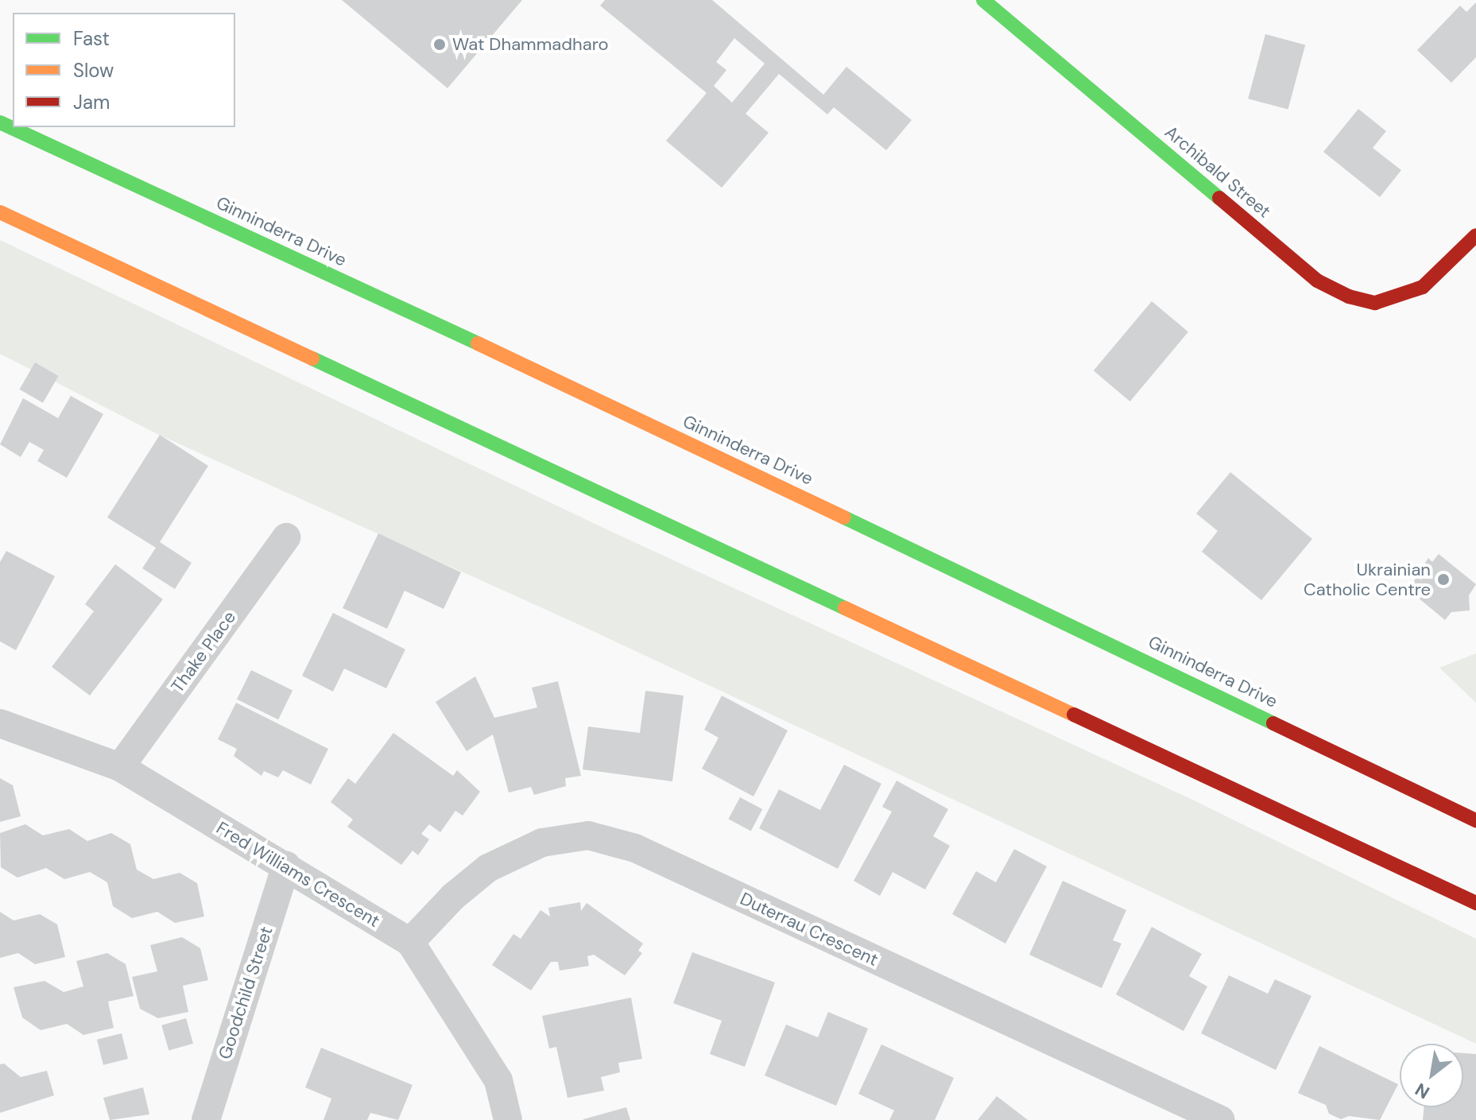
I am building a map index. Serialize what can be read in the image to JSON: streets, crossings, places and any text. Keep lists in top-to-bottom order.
{
  "streets": {
    "main road": ["Archibald Street", "Ginninderra Drive"],
    "street": [
      "Thake Place",
      "Fred Williams Crescent",
      "Duterrau Crescent",
      "Goodchild Street"
    ]
  },
  "crossings": [
    ["Thake Place", "Fred Williams Crescent"],
    ["Fred Williams Crescent", "Duterrau Crescent"],
    ["Fred Williams Crescent", "Goodchild Street"]
  ],
  "places": ["Wat Dhammadharo", "Ukrainian Catholic Centre"],
  "legend": ["Fast", "Slow", "Jam"],
  "north": "bottom left"
}
